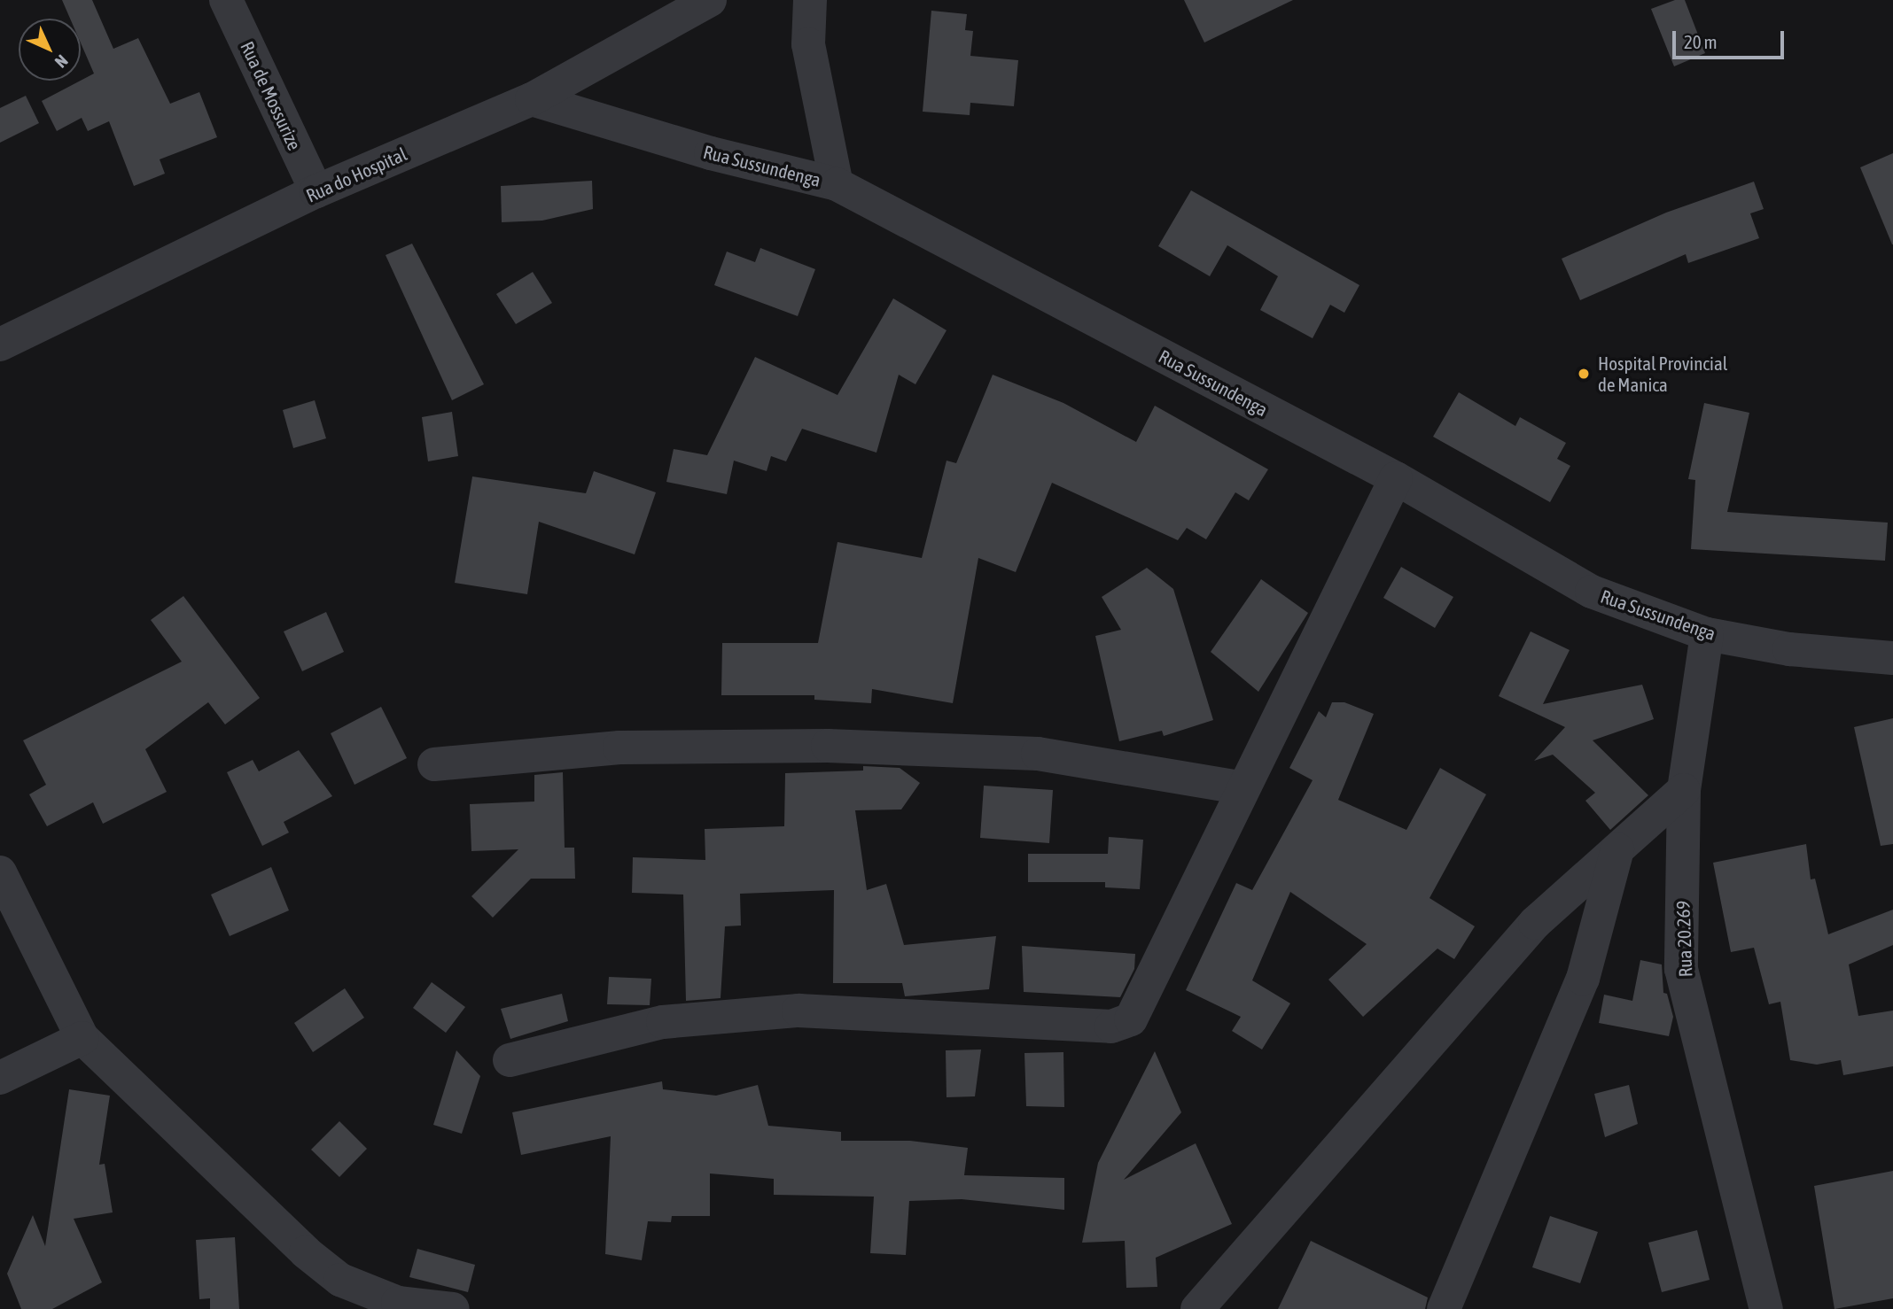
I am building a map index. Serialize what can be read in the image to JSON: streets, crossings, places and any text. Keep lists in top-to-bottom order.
{
  "streets": {
    "street": [
      "Rua de Mossurize",
      "Rua Sussundenga",
      "Rua do Hospital",
      "Rua 20.269"
    ]
  },
  "crossings": [
    ["Rua de Mossurize", "Rua do Hospital"],
    ["Rua Sussundenga", "Rua do Hospital"],
    ["Rua Sussundenga", "Rua 20.269"]
  ],
  "places": ["Hospital Provincial de Manica"],
  "scale_bar": "20 m",
  "north": "bottom right"
}
